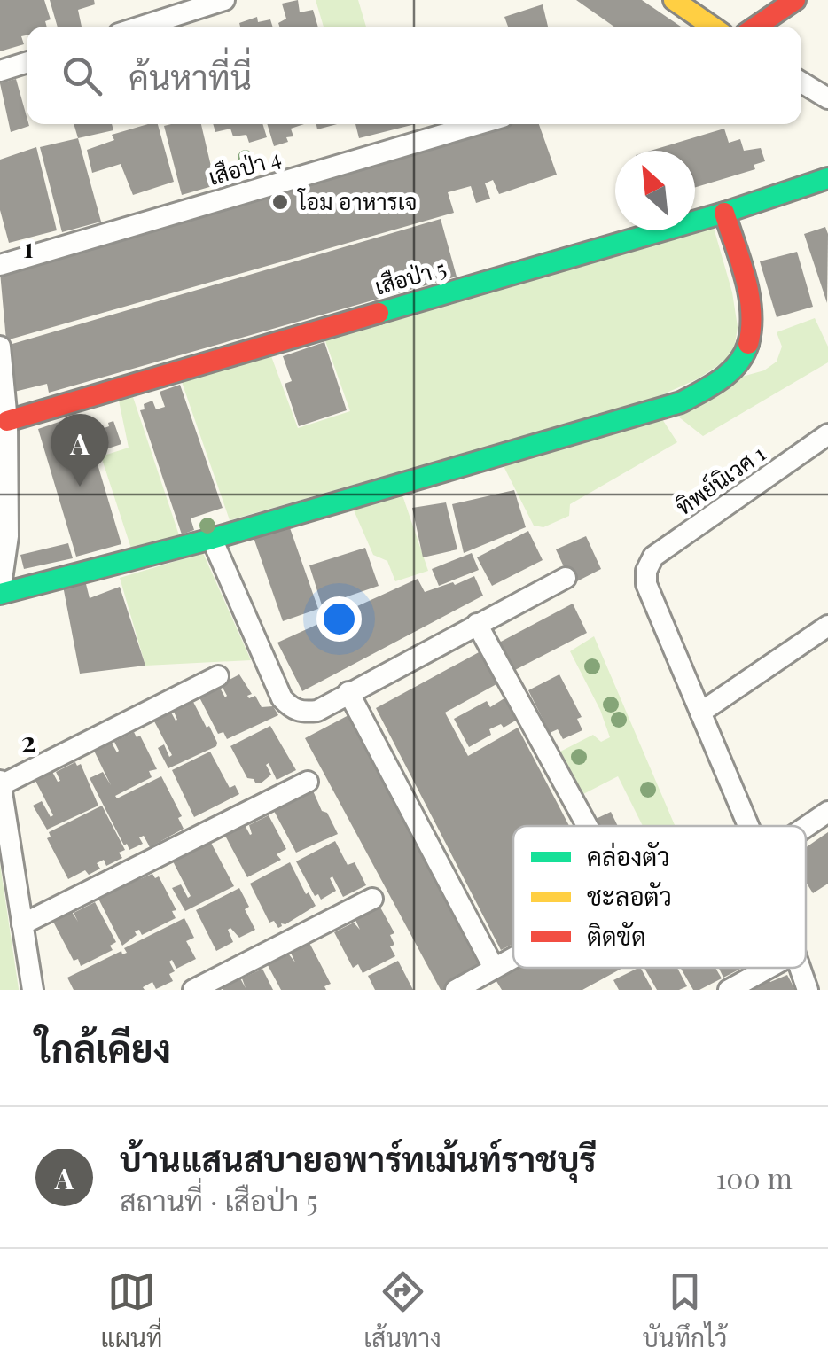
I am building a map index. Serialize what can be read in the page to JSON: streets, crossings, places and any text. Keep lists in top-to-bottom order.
{
  "streets": {
    "street": ["เสือป่า 4", "เสือป่า 5", "ทิพย์นิเวศ 1"]
  },
  "places": ["โอม อาหารเจ"],
  "legend": ["คล่องตัว", "ชะลอตัว", "ติดขัด"],
  "north": "top left",
  "page": {
    "search": "ค้นหาที่นี่",
    "pins": "A",
    "heading": "ใกล้เคียง",
    "list": [
      {
        "mark": "A",
        "name": "บ้านแสนสบายอพาร์ทเม้นท์ราชบุรี",
        "note": "สถานที่ · เสือป่า 5",
        "value": "100 m"
      }
    ],
    "nav": ["แผนที่", "เส้นทาง", "บันทึกไว้"]
  },
  "grid": {
    "rows": ["1", "2"]
  }
}
